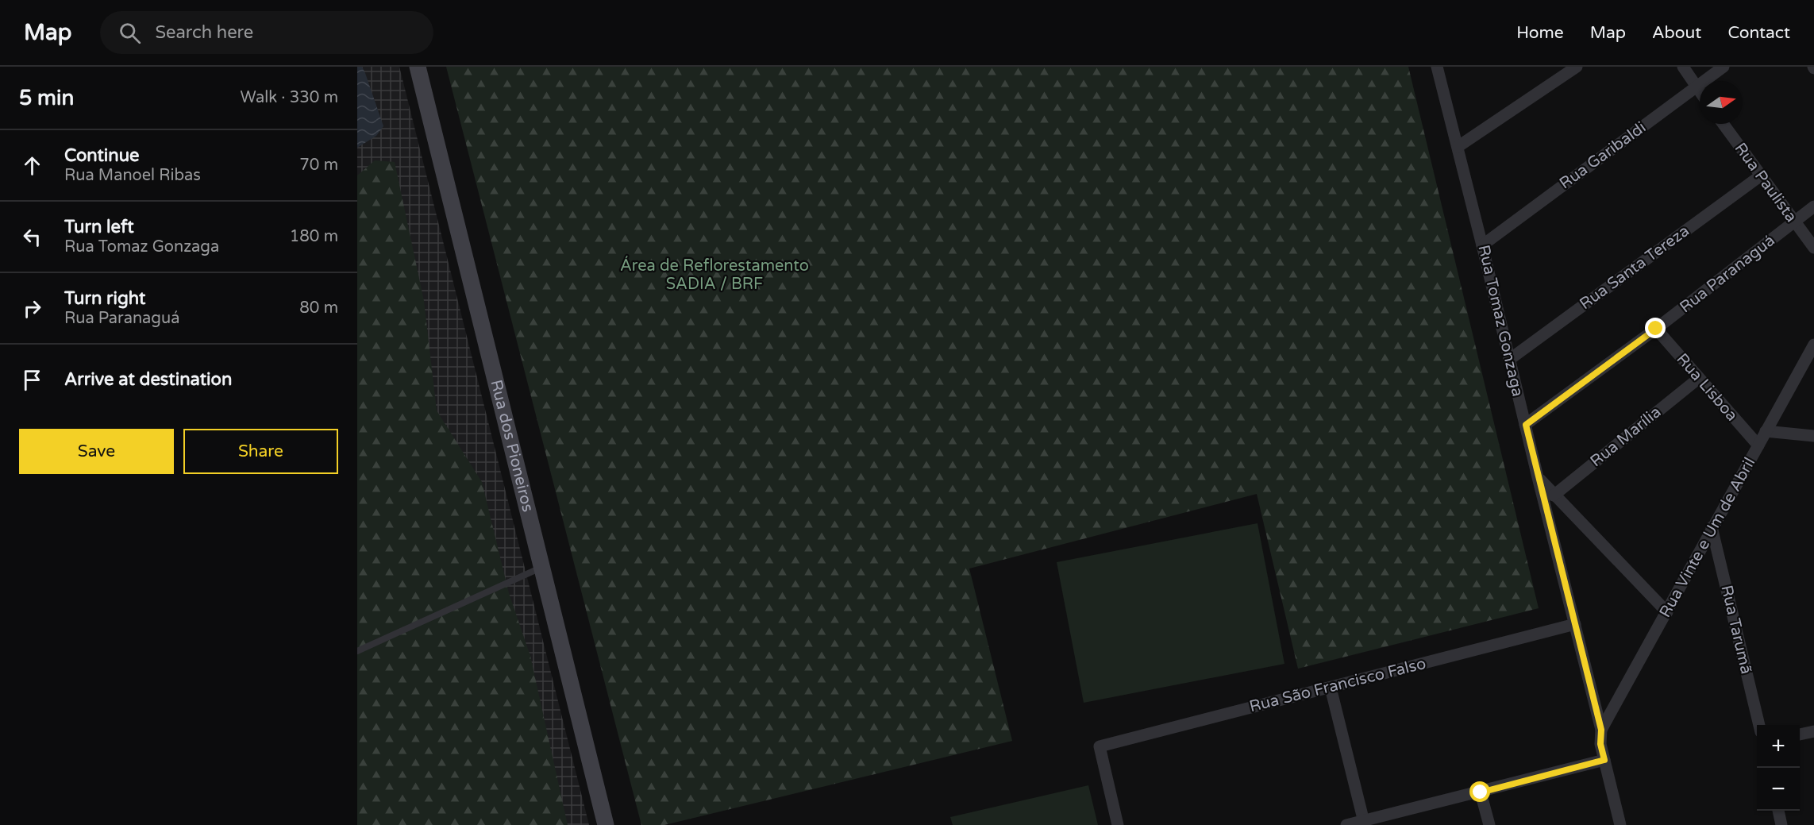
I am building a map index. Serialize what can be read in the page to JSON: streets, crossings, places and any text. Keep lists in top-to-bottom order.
{
  "streets": {
    "main road": ["Rua dos Pioneiros"],
    "street": [
      "Rua Garibaldi",
      "Rua Paulista",
      "Rua Santa Tereza",
      "Rua Paranaguá",
      "Rua Tomaz Gonzaga",
      "Rua Lisboa",
      "Rua Marília",
      "Rua Vinte e Um de Abril",
      "Rua Tarumã",
      "Rua São Francisco Falso"
    ]
  },
  "crossings": [
    ["Rua Garibaldi", "Rua Tomaz Gonzaga"],
    ["Rua Paulista", "Rua Santa Tereza"],
    ["Rua Paulista", "Rua Paranaguá"],
    ["Rua Santa Tereza", "Rua Tomaz Gonzaga"],
    ["Rua Paranaguá", "Rua Tomaz Gonzaga"],
    ["Rua Paranaguá", "Rua Lisboa"],
    ["Rua Tomaz Gonzaga", "Rua Vinte e Um de Abril"],
    ["Rua Tomaz Gonzaga", "Rua São Francisco Falso"],
    ["Rua Lisboa", "Rua Marília"],
    ["Rua Lisboa", "Rua Vinte e Um de Abril"],
    ["Rua Vinte e Um de Abril", "Rua Tarumã"]
  ],
  "parks": ["Área de Reflorestamento SADIA / BRF"],
  "north": "right",
  "page": {
    "header": "Map",
    "search": "Search here",
    "nav": [
      "Home",
      "Map",
      "About",
      "Contact"
    ],
    "heading": ["5 min", "Walk · 330 m"],
    "list": [
      ["Continue", "Rua Manoel Ribas", "70 m"],
      ["Turn left", "Rua Tomaz Gonzaga", "180 m"],
      ["Turn right", "Rua Paranaguá", "80 m"],
      "Arrive at destination"
    ],
    "buttons": ["Save", "Share"],
    "map_buttons": ["+", "−"]
  }
}
